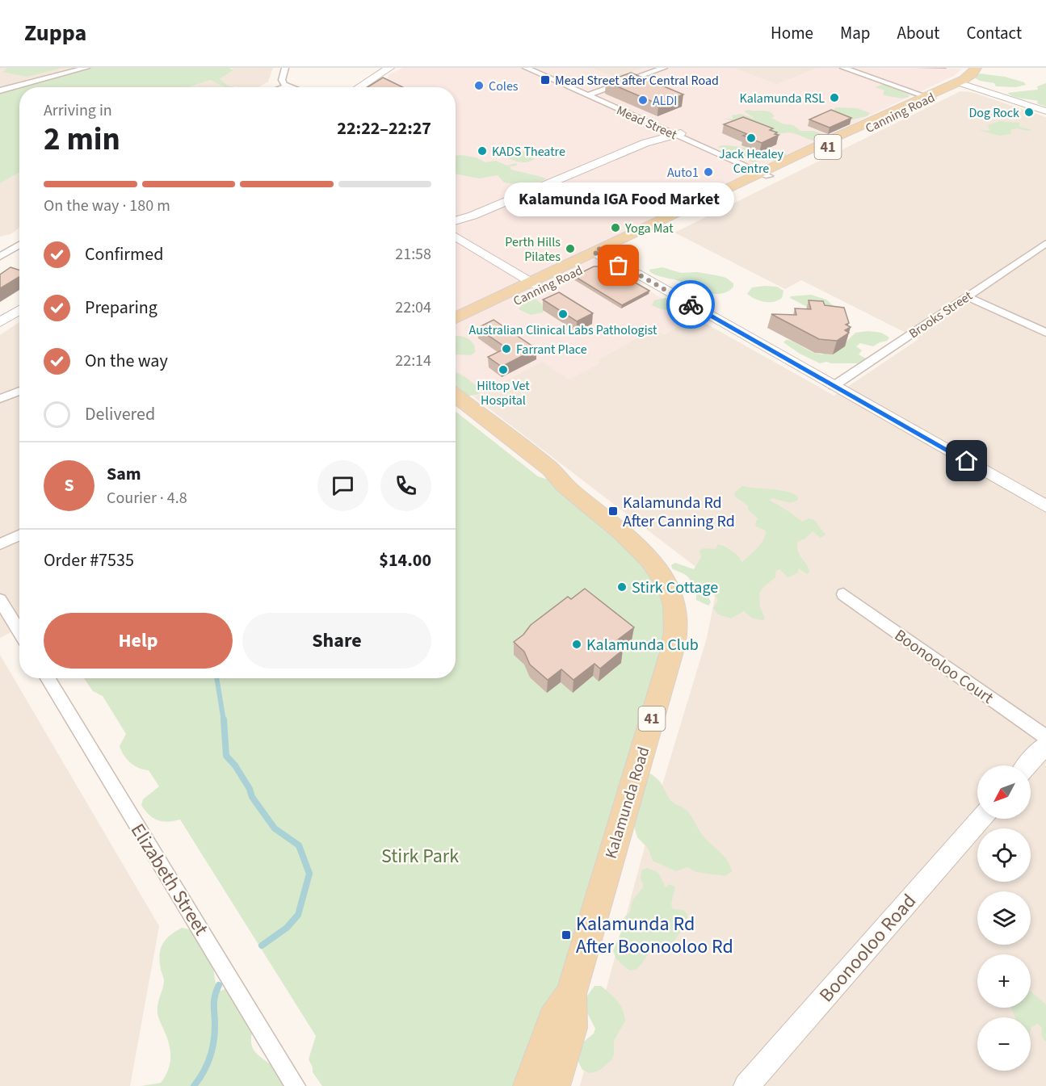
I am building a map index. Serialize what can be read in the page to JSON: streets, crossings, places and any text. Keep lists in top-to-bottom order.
{
  "streets": {
    "main road": ["Canning Road", "41", "Kalamunda Road"],
    "street": [
      "Mead Street",
      "Brooks Street",
      "Boonooloo Court",
      "Elizabeth Street",
      "Boonooloo Road"
    ]
  },
  "crossings": [
    ["Canning Road", "Mead Street"]
  ],
  "parks": ["Stirk Park"],
  "places": {
    "transit": ["Mead Street after Central Road", "Kalamunda Rd After Canning Rd", "Kalamunda Rd After Boonooloo Rd"],
    "other": [
      "Coles",
      "Kalamunda RSL",
      "ALDI",
      "Dog Rock",
      "Jack Healey Centre",
      "KADS Theatre",
      "Auto1",
      "Yoga Mat",
      "Perth Hills Pilates",
      "Kalamunda IGA Food Market",
      "Australian Clinical Labs Pathologist",
      "Farrant Place",
      "Hiltop Vet Hospital",
      "Stirk Cottage",
      "Kalamunda Club"
    ]
  },
  "north": "bottom left",
  "page": {
    "header": "Zuppa",
    "nav": [
      "Home",
      "Map",
      "About",
      "Contact"
    ],
    "heading": ["2 min", "Arriving in", "22:22–22:27"],
    "panel": [
      "Sam",
      "Courier · 4.8",
      "Order #7535",
      "$14.00"
    ],
    "bar": "On the way · 180 m",
    "bubble": "Kalamunda IGA Food Market",
    "list": [
      ["Confirmed", "21:58"],
      ["Preparing", "22:04"],
      ["On the way", "22:14"],
      "Delivered"
    ],
    "round": "S",
    "buttons": ["Help", "Share"],
    "map_buttons": ["+", "−"]
  }
}
